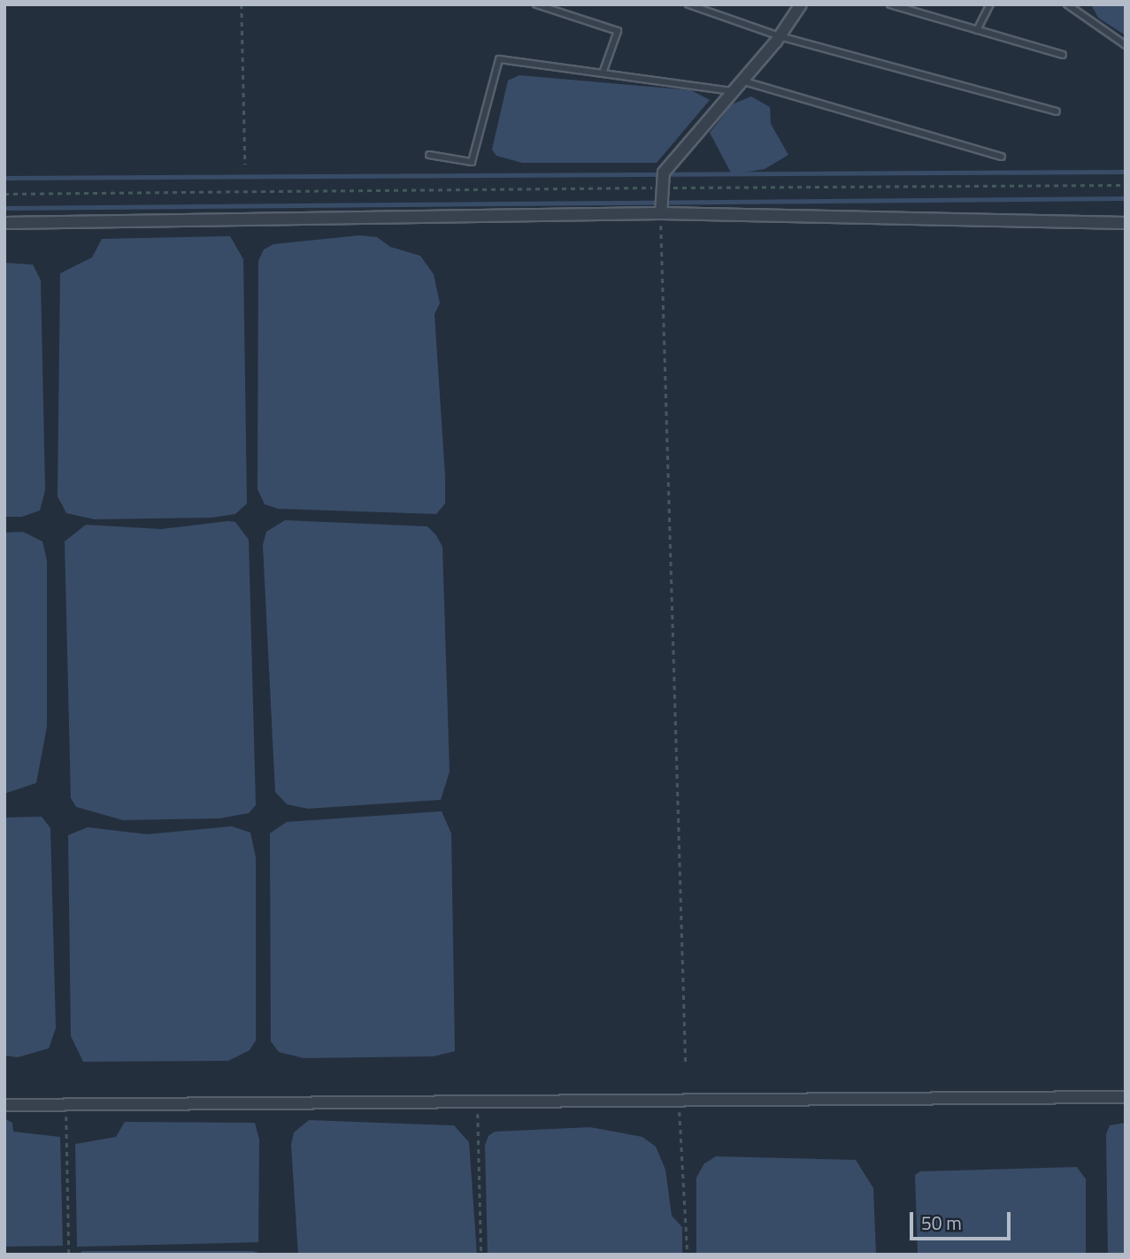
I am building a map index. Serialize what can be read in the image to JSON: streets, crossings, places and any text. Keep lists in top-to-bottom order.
{
  "scale_bar": "50 m"
}
